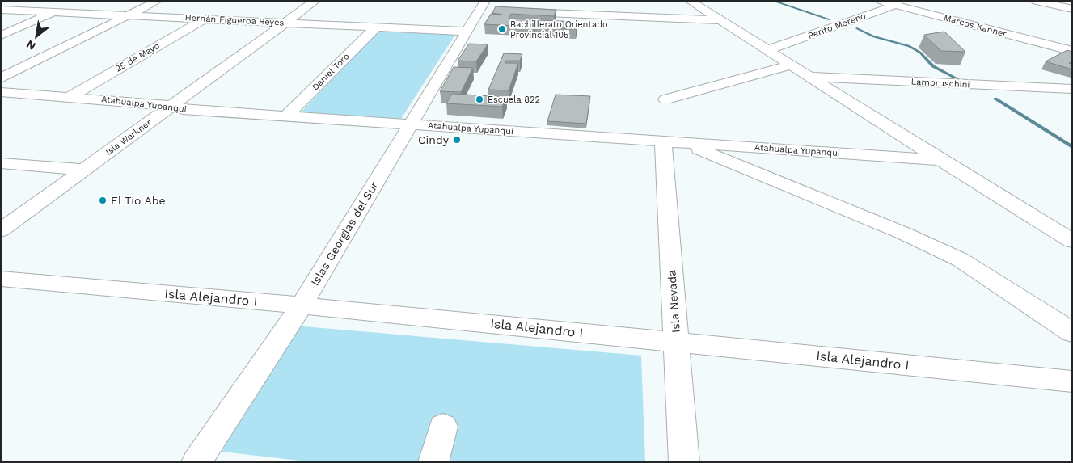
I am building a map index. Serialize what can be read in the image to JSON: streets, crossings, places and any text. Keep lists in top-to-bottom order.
{
  "streets": {
    "street": [
      "Hernán Figueroa Reyes",
      "Perito Moreno",
      "Marcos Kanner",
      "25 de Mayo",
      "Daniel Toro",
      "Lambruschini",
      "Atahualpa Yupanqui",
      "Isla Werkner",
      "Islas Georgias del Sur",
      "Isla Alejandro I",
      "Isla Nevada"
    ]
  },
  "crossings": [
    ["Hernán Figueroa Reyes", "25 de Mayo"],
    ["Hernán Figueroa Reyes", "Daniel Toro"],
    ["Hernán Figueroa Reyes", "Isla Werkner"],
    ["Hernán Figueroa Reyes", "Islas Georgias del Sur"],
    ["Perito Moreno", "Marcos Kanner"],
    ["25 de Mayo", "Atahualpa Yupanqui"],
    ["Daniel Toro", "Atahualpa Yupanqui"],
    ["Atahualpa Yupanqui", "Isla Werkner"],
    ["Atahualpa Yupanqui", "Islas Georgias del Sur"],
    ["Atahualpa Yupanqui", "Isla Nevada"],
    ["Islas Georgias del Sur", "Isla Alejandro I"],
    ["Isla Alejandro I", "Isla Nevada"]
  ],
  "places": [
    "Bachillerato Orientado Provincial 105",
    "Escuela 822",
    "Cindy",
    "El Tío Abe"
  ],
  "north": "bottom left"
}
